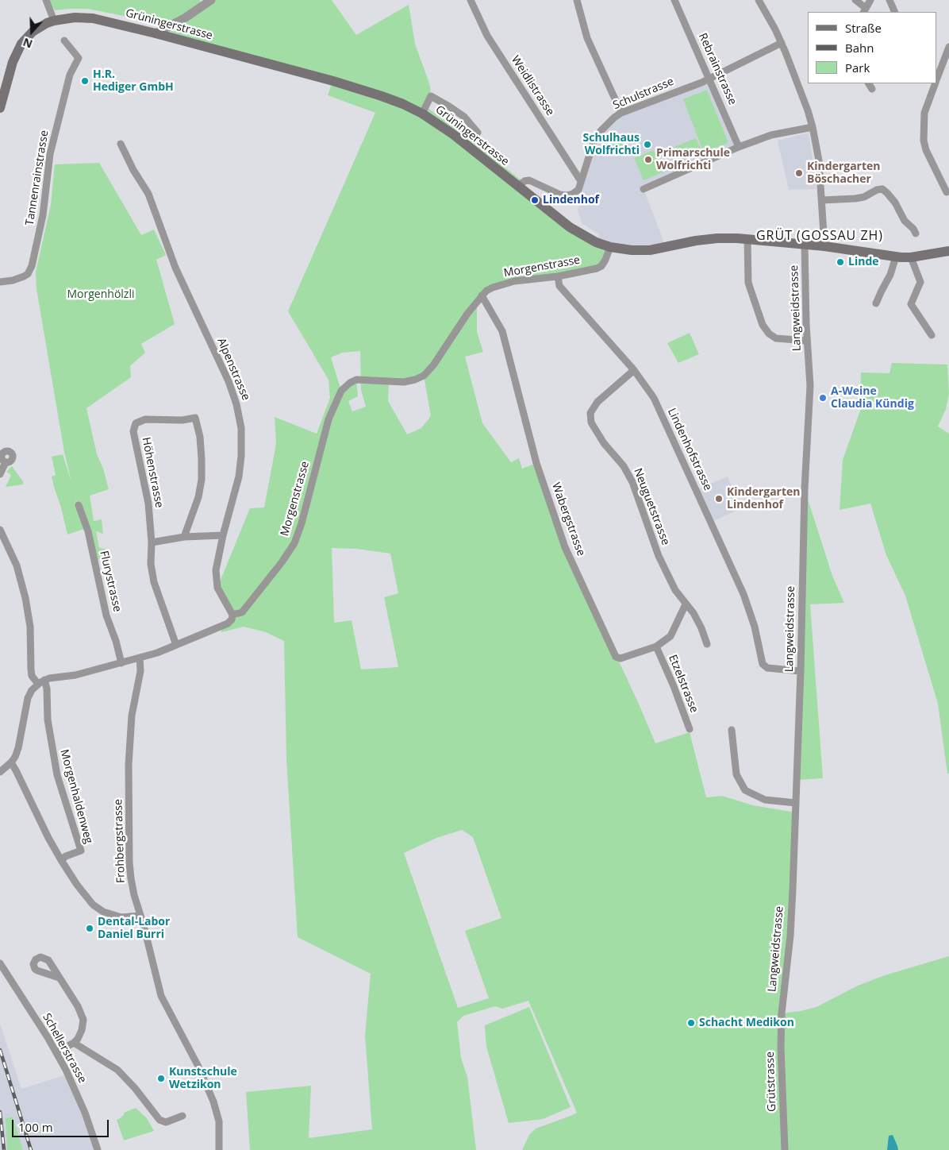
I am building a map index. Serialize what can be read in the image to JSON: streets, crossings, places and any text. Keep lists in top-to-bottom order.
{
  "streets": {
    "main road": ["Grüningerstrasse"],
    "street": [
      "Rebrainstrasse",
      "Weidlistrasse",
      "Schulstrasse",
      "Tannenrainstrasse",
      "Morgenstrasse",
      "Langweidstrasse",
      "Alpenstrasse",
      "Lindenhofstrasse",
      "Höhenstrasse",
      "Neuguetstrasse",
      "Wabergstrasse",
      "Flurystrasse",
      "Etzelstrasse",
      "Morgenhaldenweg",
      "Frohbergstrasse",
      "Schellerstrasse",
      "Grütstrasse"
    ]
  },
  "crossings": [
    ["Grüningerstrasse", "Schulstrasse"],
    ["Grüningerstrasse", "Morgenstrasse"],
    ["Grüningerstrasse", "Langweidstrasse"],
    ["Rebrainstrasse", "Schulstrasse"],
    ["Weidlistrasse", "Schulstrasse"],
    ["Morgenstrasse", "Alpenstrasse"],
    ["Morgenstrasse", "Lindenhofstrasse"],
    ["Morgenstrasse", "Höhenstrasse"],
    ["Morgenstrasse", "Wabergstrasse"],
    ["Morgenstrasse", "Flurystrasse"],
    ["Morgenstrasse", "Morgenhaldenweg"],
    ["Morgenstrasse", "Frohbergstrasse"],
    ["Langweidstrasse", "Lindenhofstrasse"],
    ["Langweidstrasse", "Grütstrasse"],
    ["Lindenhofstrasse", "Neuguetstrasse"],
    ["Neuguetstrasse", "Wabergstrasse"],
    ["Wabergstrasse", "Etzelstrasse"]
  ],
  "districts": ["GRÜT (GOSSAU ZH)"],
  "parks": ["Morgenhölzli"],
  "places": [
    "H.R. Hediger GmbH",
    "Schulhaus Wolfrichti",
    "Primarschule Wolfrichti",
    "Kindergarten Böschacher",
    "Lindenhof",
    "Linde",
    "A-Weine Claudia Kündig",
    "Kindergarten Lindenhof",
    "Dental-Labor Daniel Burri",
    "Schacht Medikon",
    "Kunstschule Wetzikon"
  ],
  "legend": ["Straße", "Bahn", "Park"],
  "scale_bar": "100 m",
  "north": "bottom"
}
